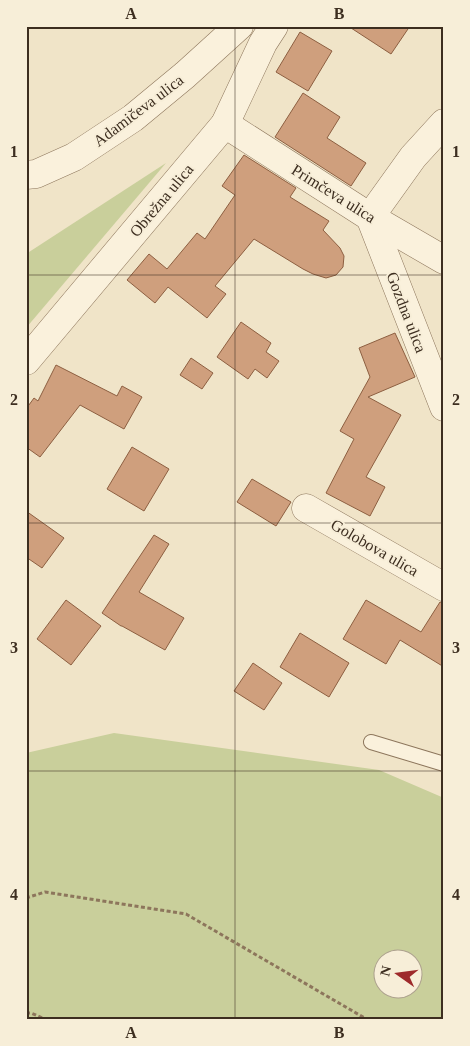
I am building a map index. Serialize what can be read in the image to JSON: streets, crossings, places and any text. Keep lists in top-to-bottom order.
{
  "streets": {
    "street": [
      "Adamičeva ulica",
      "Primčeva ulica",
      "Obrežna ulica",
      "Gozdna ulica",
      "Golobova ulica"
    ]
  },
  "crossings": [
    ["Primčeva ulica", "Obrežna ulica"],
    ["Primčeva ulica", "Gozdna ulica"]
  ],
  "north": "left",
  "grid": {
    "columns": ["A", "B"],
    "rows": [
      "1",
      "2",
      "3",
      "4"
    ]
  }
}
